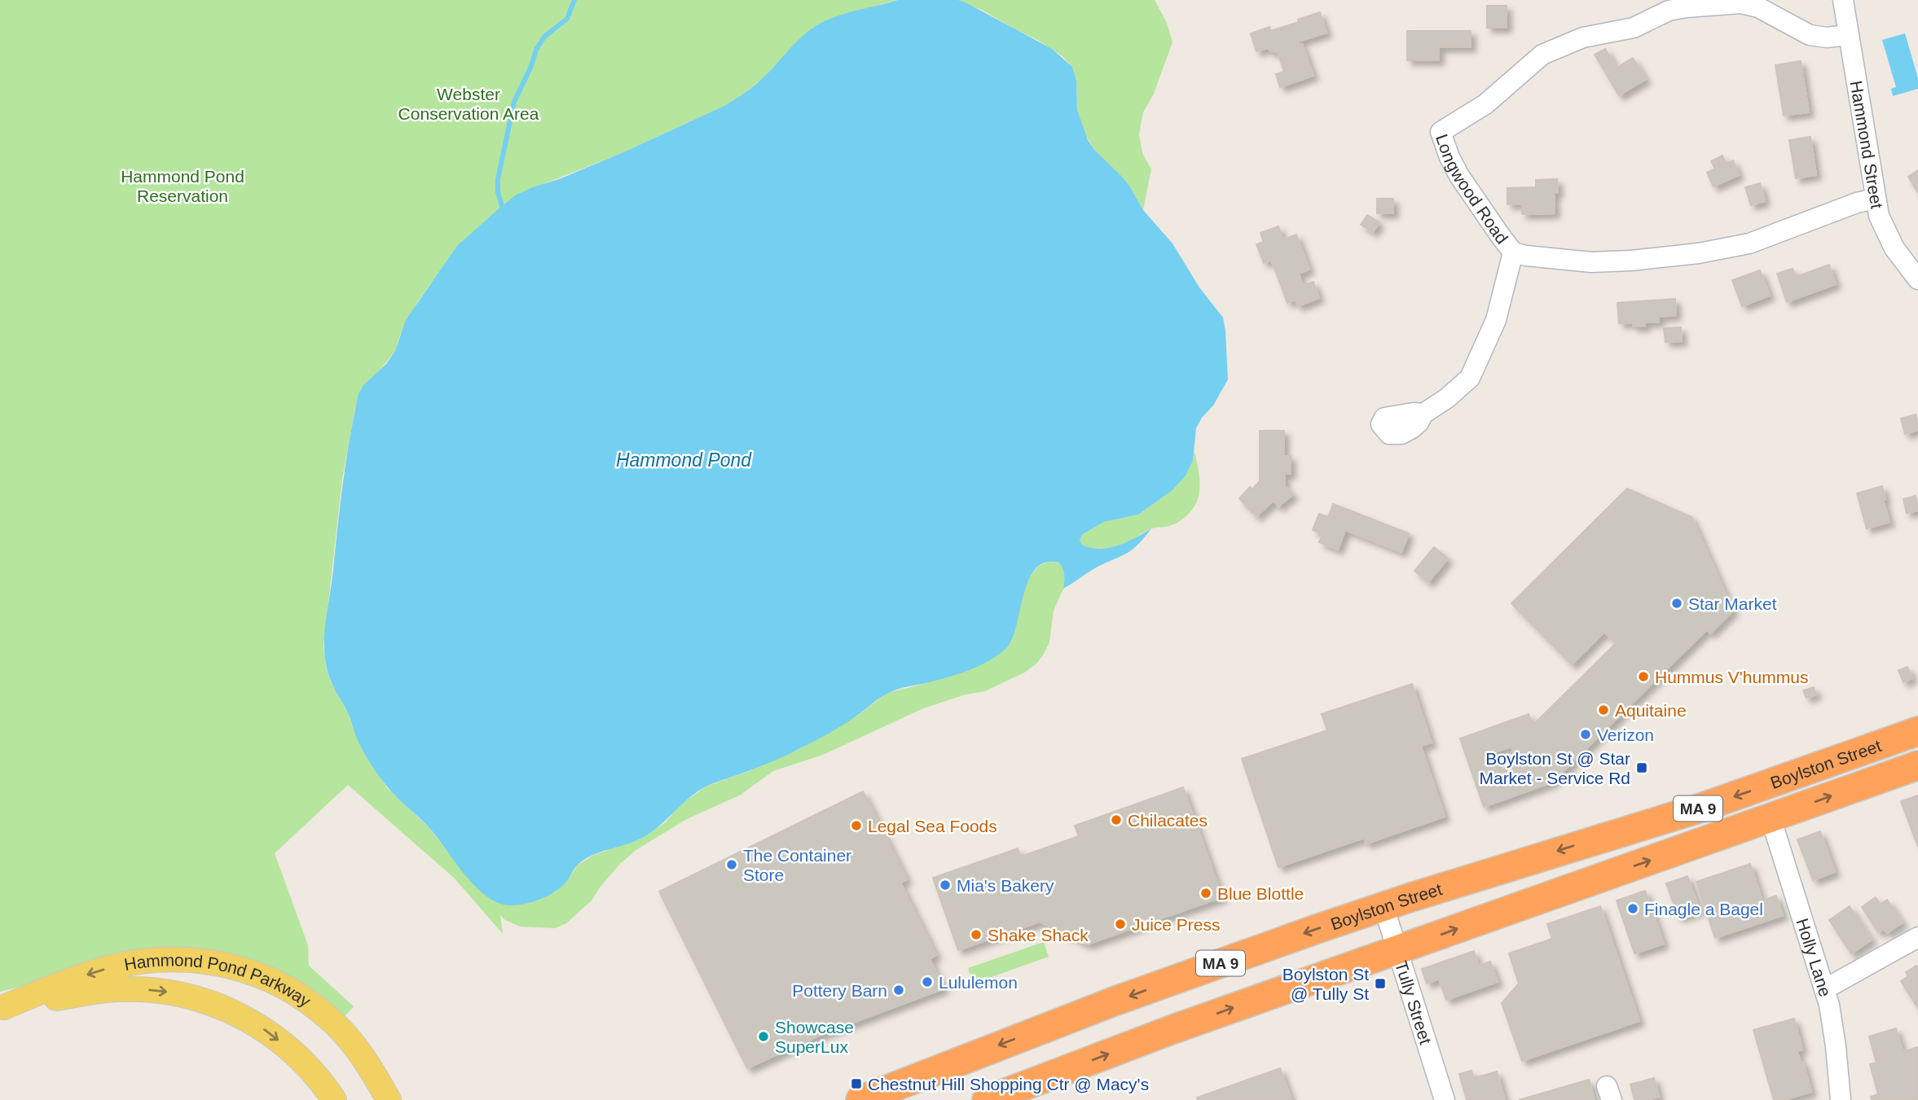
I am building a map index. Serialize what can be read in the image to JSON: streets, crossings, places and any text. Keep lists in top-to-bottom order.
{
  "streets": {
    "highway": ["Boylston Street", "MA 9"],
    "main road": ["Hammond Pond Parkway"],
    "street": [
      "Hammond Street",
      "Longwood Road",
      "Holly Lane",
      "Tully Street"
    ]
  },
  "crossings": [
    ["Hammond Street", "Longwood Road"],
    ["Boylston Street", "Holly Lane"],
    ["Boylston Street", "Tully Street"]
  ],
  "water": ["Hammond Pond"],
  "parks": ["Webster Conservation Area", "Hammond Pond Reservation"],
  "places": {
    "other": [
      "Star Market",
      "Hummus V'hummus",
      "Aquitaine",
      "Verizon",
      "Chilacates",
      "Legal Sea Foods",
      "The Container Store",
      "Mia's Bakery",
      "Blue Blottle",
      "Finagle a Bagel",
      "Juice Press",
      "Shake Shack",
      "Lululemon",
      "Pottery Barn",
      "Showcase SuperLux"
    ],
    "transit": ["Boylston St @ Star Market - Service Rd", "Boylston St @ Tully St", "Chestnut Hill Shopping Ctr @ Macy's"]
  }
}
